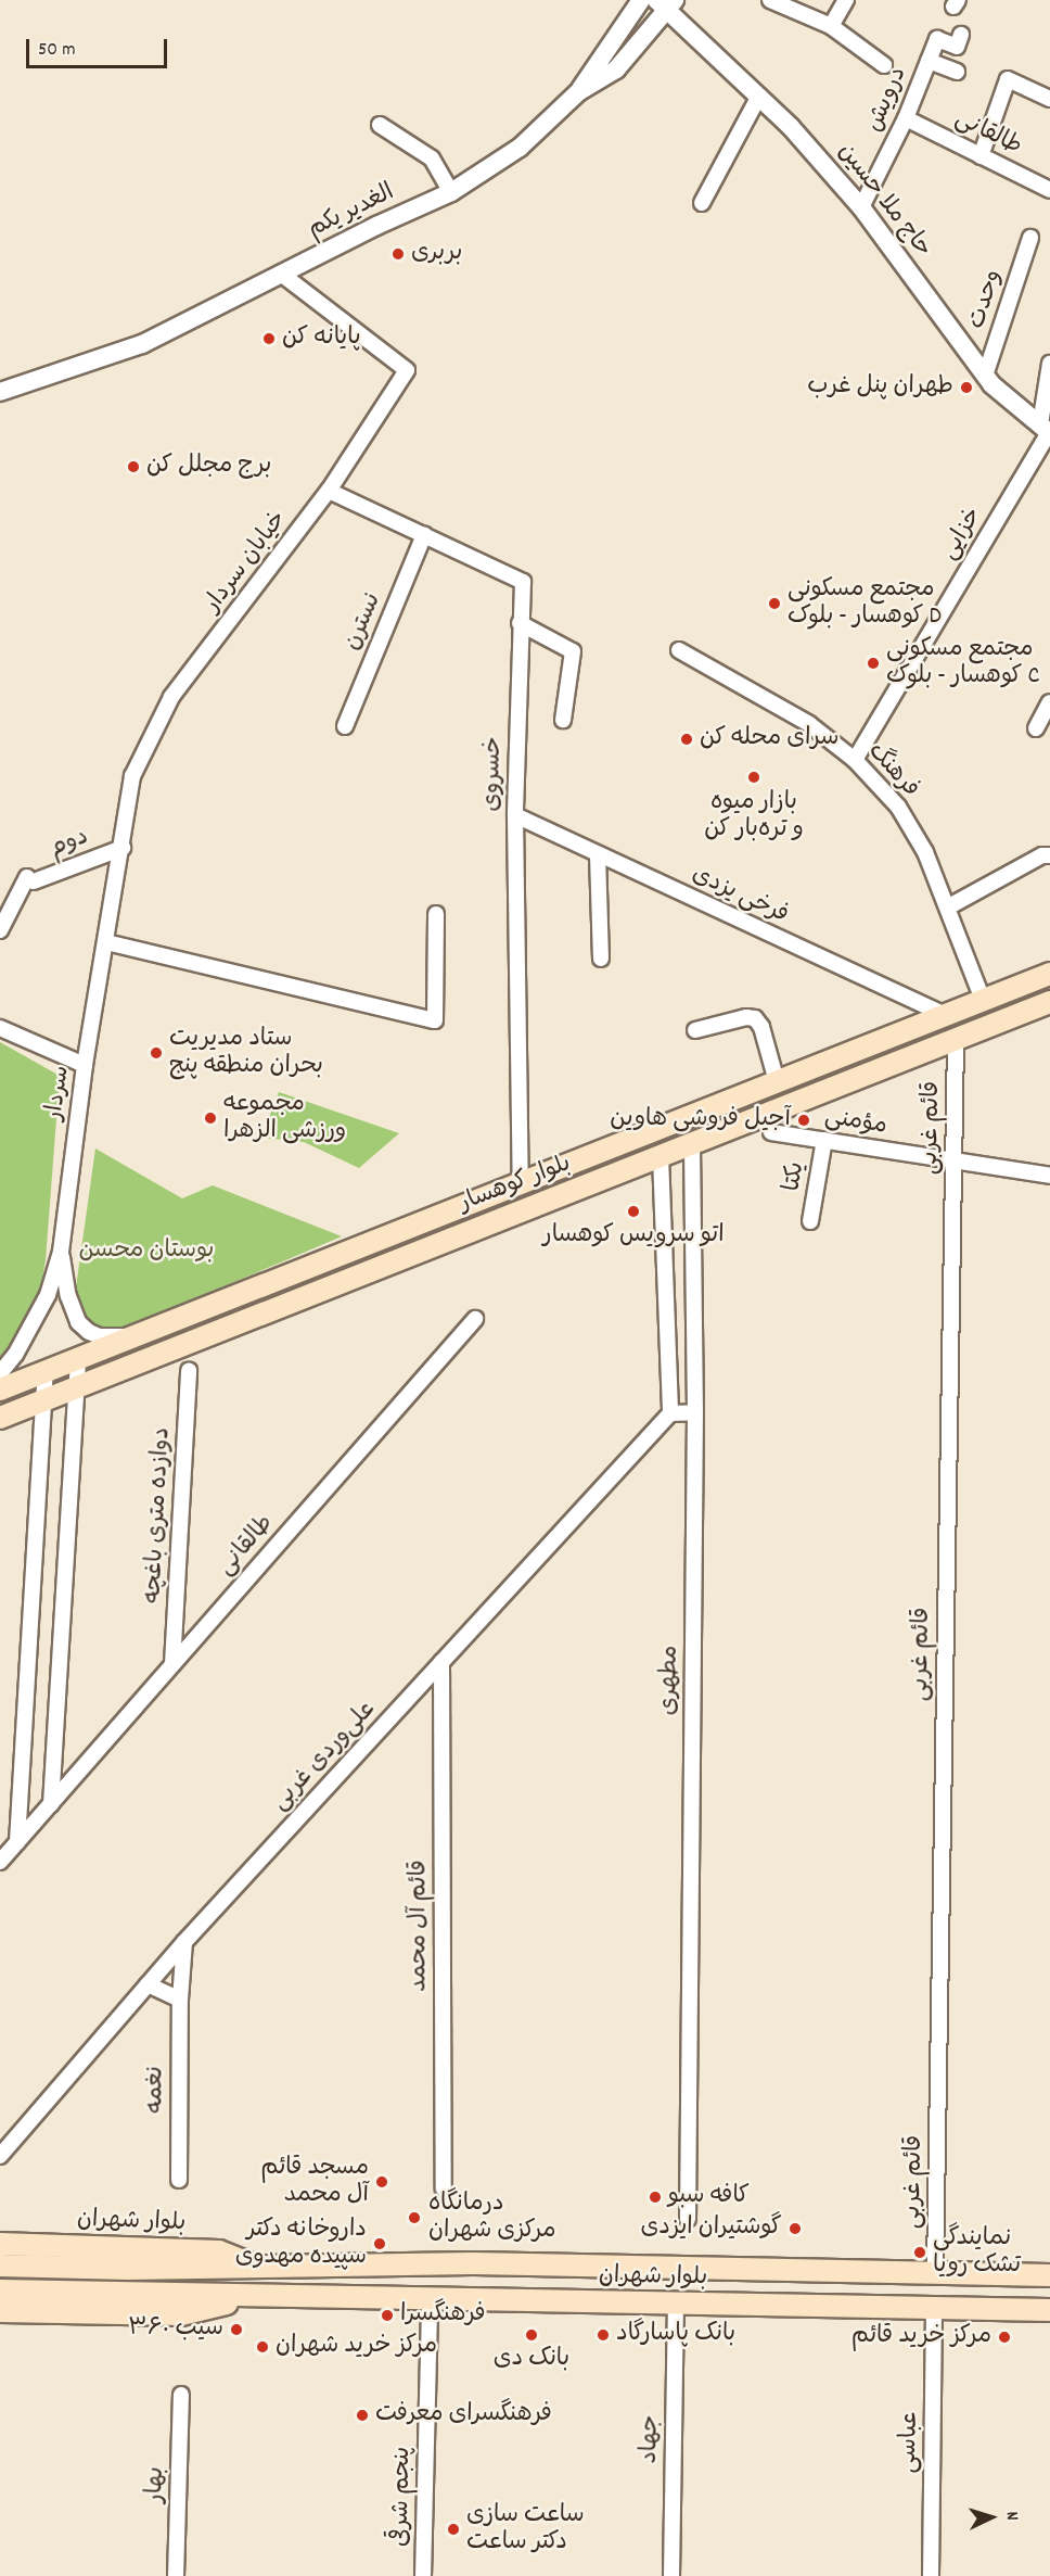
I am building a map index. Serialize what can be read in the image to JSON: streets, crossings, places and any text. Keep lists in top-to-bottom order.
{
  "streets": {
    "main road": ["بلوار کوهسار", "بلوار شهران"],
    "street": [
      "درویش",
      "طالقانی",
      "حاج ملا حسین",
      "الغدیر یکم",
      "وحدت",
      "خزایی",
      "خیابان سردار",
      "نسترن",
      "فرهنگ",
      "خسروی",
      "دوم",
      "فرخی یزدی",
      "سردار",
      "مؤمنی",
      "قائم غربی",
      "یکتا",
      "دوازده متری باغچه",
      "مطهری",
      "علی‌وردی غربی",
      "قائم آل محمد",
      "نغمه",
      "جهاد",
      "عباسی",
      "بهار",
      "پنجم شرقی"
    ]
  },
  "crossings": [
    ["درویش", "طالقانی"],
    ["درویش", "حاج ملا حسین"],
    ["طالقانی", "دوازده متری باغچه"],
    ["حاج ملا حسین", "الغدیر یکم"],
    ["حاج ملا حسین", "وحدت"],
    ["حاج ملا حسین", "خزایی"],
    ["الغدیر یکم", "خیابان سردار"],
    ["خزایی", "فرهنگ"],
    ["خیابان سردار", "خسروی"],
    ["خیابان سردار", "دوم"],
    ["خیابان سردار", "سردار"],
    ["نسترن", "خسروی"],
    ["فرهنگ", "بلوار کوهسار"],
    ["خسروی", "فرخی یزدی"],
    ["خسروی", "بلوار کوهسار"],
    ["فرخی یزدی", "بلوار کوهسار"],
    ["سردار", "بلوار کوهسار"],
    ["مؤمنی", "قائم غربی"],
    ["مؤمنی", "یکتا"],
    ["قائم غربی", "بلوار کوهسار"],
    ["قائم غربی", "بلوار شهران"],
    ["بلوار کوهسار", "مطهری"],
    ["علی‌وردی غربی", "قائم آل محمد"],
    ["علی‌وردی غربی", "نغمه"],
    ["بلوار شهران", "جهاد"],
    ["بلوار شهران", "عباسی"],
    ["بلوار شهران", "پنجم شرقی"]
  ],
  "parks": ["بوستان محسن"],
  "places": [
    "بربری",
    "پایانه کن",
    "طهران پنل غرب",
    "برج مجلل کن",
    "مجتمع مسکونی کوهسار - بلوک D",
    "مجتمع مسکونی کوهسار - بلوک C",
    "سرای محله کن",
    "بازار میوه و تره‌بار کن",
    "ستاد مدیریت بحران منطقه پنج",
    "مجموعه ورزشی الزهرا",
    "آجیل فروشی هاوین",
    "اتو سرویس کوهسار",
    "مسجد قائم آل محمد",
    "کافه سبو",
    "درمانگاه مرکزی شهران",
    "گوشتیران ایزدی",
    "داروخانه دکتر سپیده مهدوی",
    "نمایندگی تشک رویا",
    "فرهنگسرا",
    "سیب ۳۶۰",
    "بانک دی",
    "بانک پاسارگاد",
    "مرکز خرید قائم",
    "مرکز خرید شهران",
    "فرهنگسرای معرفت",
    "ساعت سازی دکتر ساعت"
  ],
  "scale_bar": "50 m",
  "north": "right"
}
